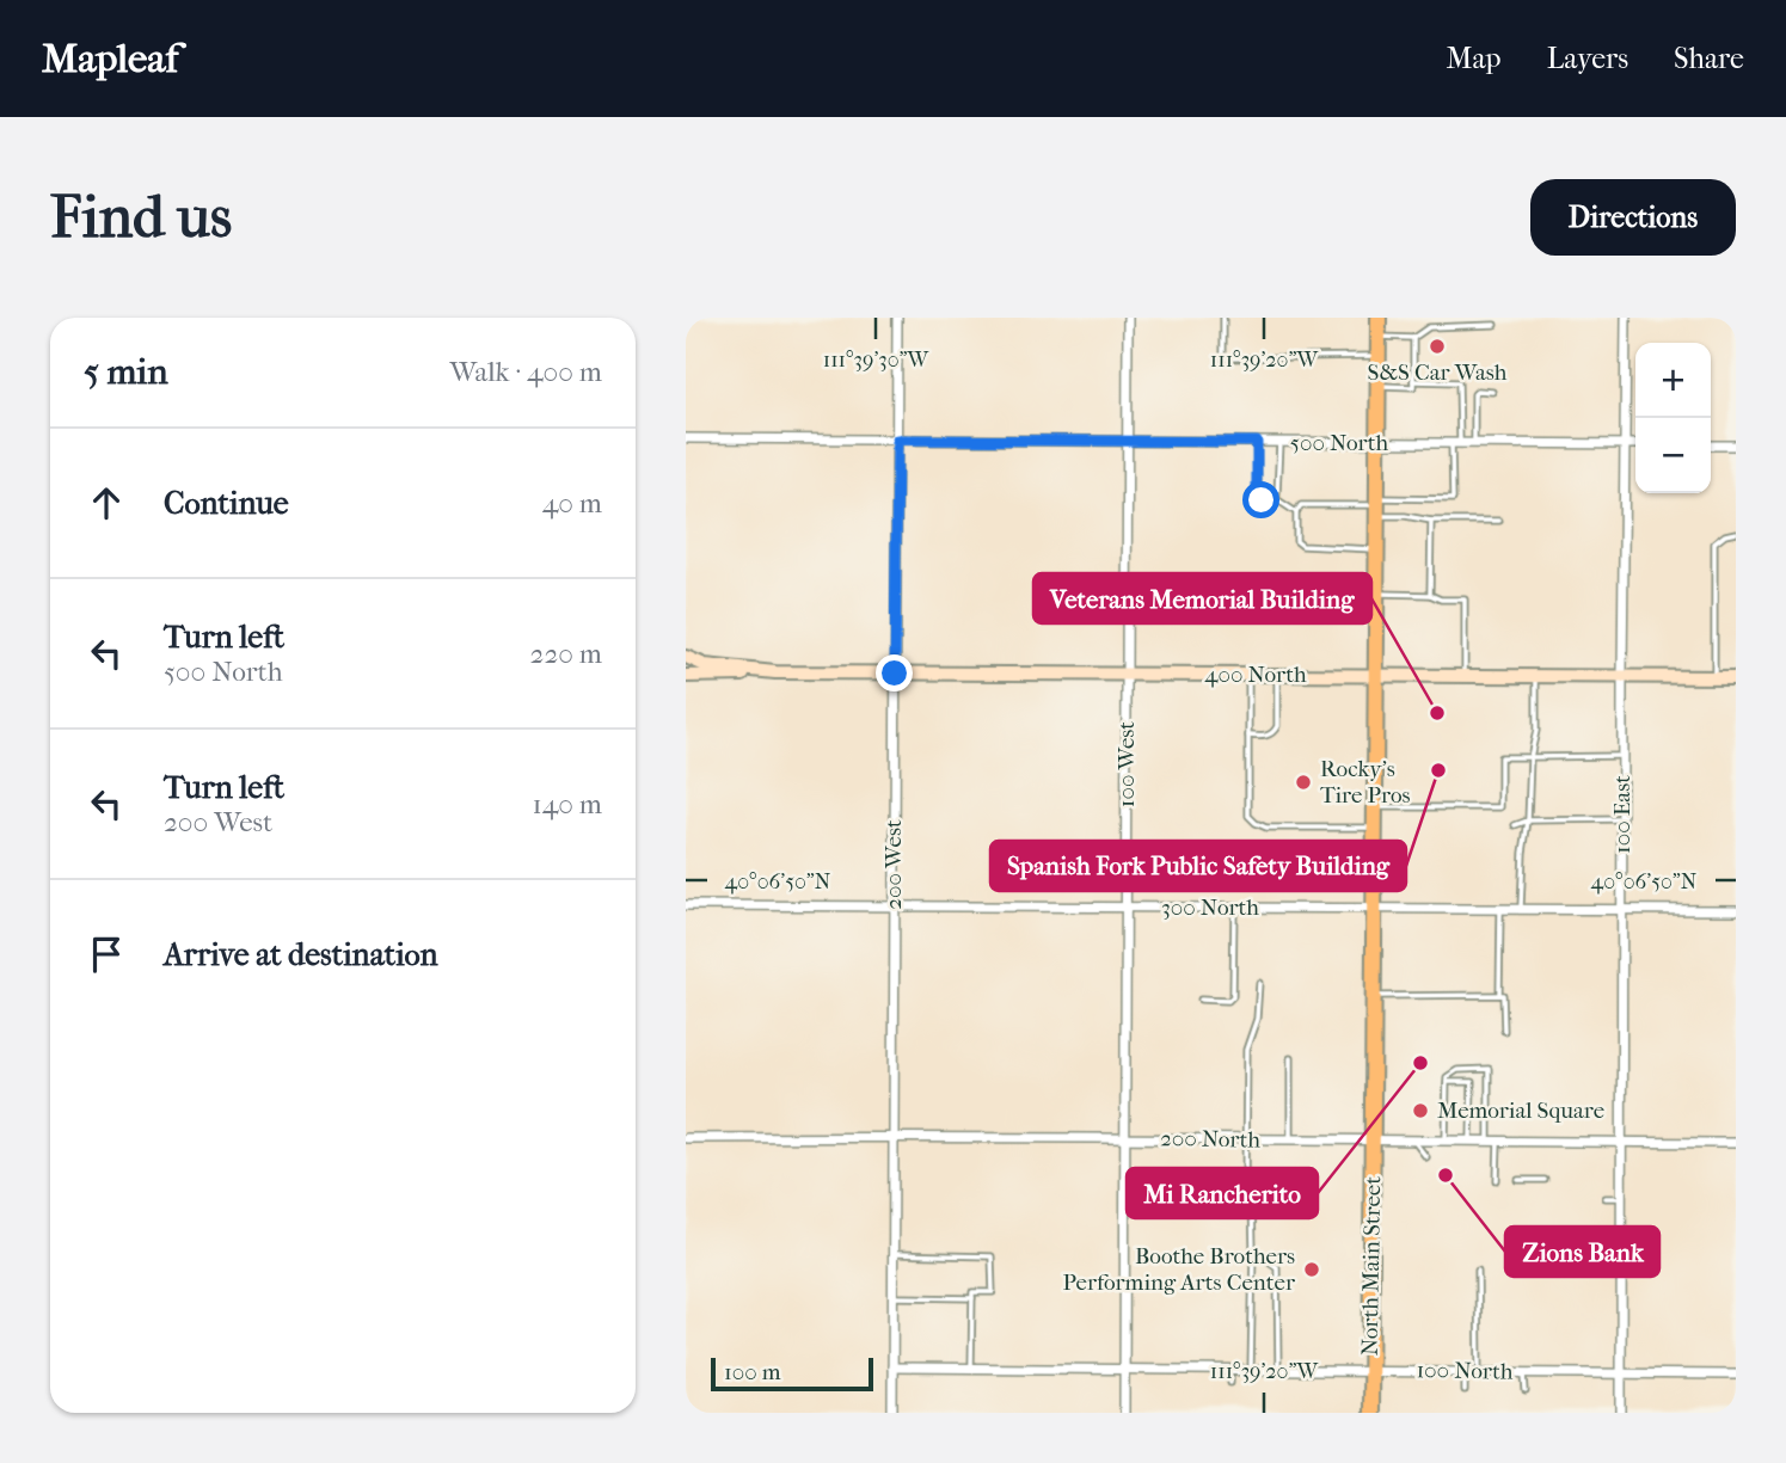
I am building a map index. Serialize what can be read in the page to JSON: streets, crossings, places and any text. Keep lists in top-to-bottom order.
{
  "streets": {
    "main road": ["400 North", "North Main Street"],
    "street": [
      "500 North",
      "100 West",
      "100 East",
      "200 West",
      "300 North",
      "200 North",
      "100 North"
    ]
  },
  "crossings": [
    ["500 North", "100 West"],
    ["500 North", "100 East"],
    ["500 North", "200 West"],
    ["500 North", "North Main Street"],
    ["400 North", "100 West"],
    ["400 North", "100 East"],
    ["400 North", "200 West"],
    ["400 North", "North Main Street"],
    ["100 West", "300 North"],
    ["100 West", "200 North"],
    ["100 West", "100 North"],
    ["100 East", "300 North"],
    ["100 East", "200 North"],
    ["100 East", "100 North"],
    ["200 West", "300 North"],
    ["200 West", "200 North"],
    ["200 West", "100 North"],
    ["300 North", "North Main Street"],
    ["200 North", "North Main Street"],
    ["North Main Street", "100 North"]
  ],
  "places": [
    "S&S Car Wash",
    "Veterans Memorial Building",
    "Spanish Fork Public Safety Building",
    "Rocky's Tire Pros",
    "Mi Rancherito",
    "Memorial Square",
    "Zions Bank",
    "Boothe Brothers Performing Arts Center"
  ],
  "scale_bar": "100 m",
  "page": {
    "header": "Mapleaf",
    "nav": ["Map", "Layers", "Share"],
    "buttons": "Directions",
    "title": "Find us",
    "heading": ["5 min", "Walk · 400 m"],
    "map_buttons": ["+", "−"],
    "list": [
      ["Continue", "40 m"],
      ["Turn left", "500 North", "220 m"],
      ["Turn left", "200 West", "140 m"],
      "Arrive at destination"
    ],
    "scale": "100 m"
  },
  "coordinates": ["111°39'30\"W", "111°39'20\"W", "40°06'50\"N"]
}
